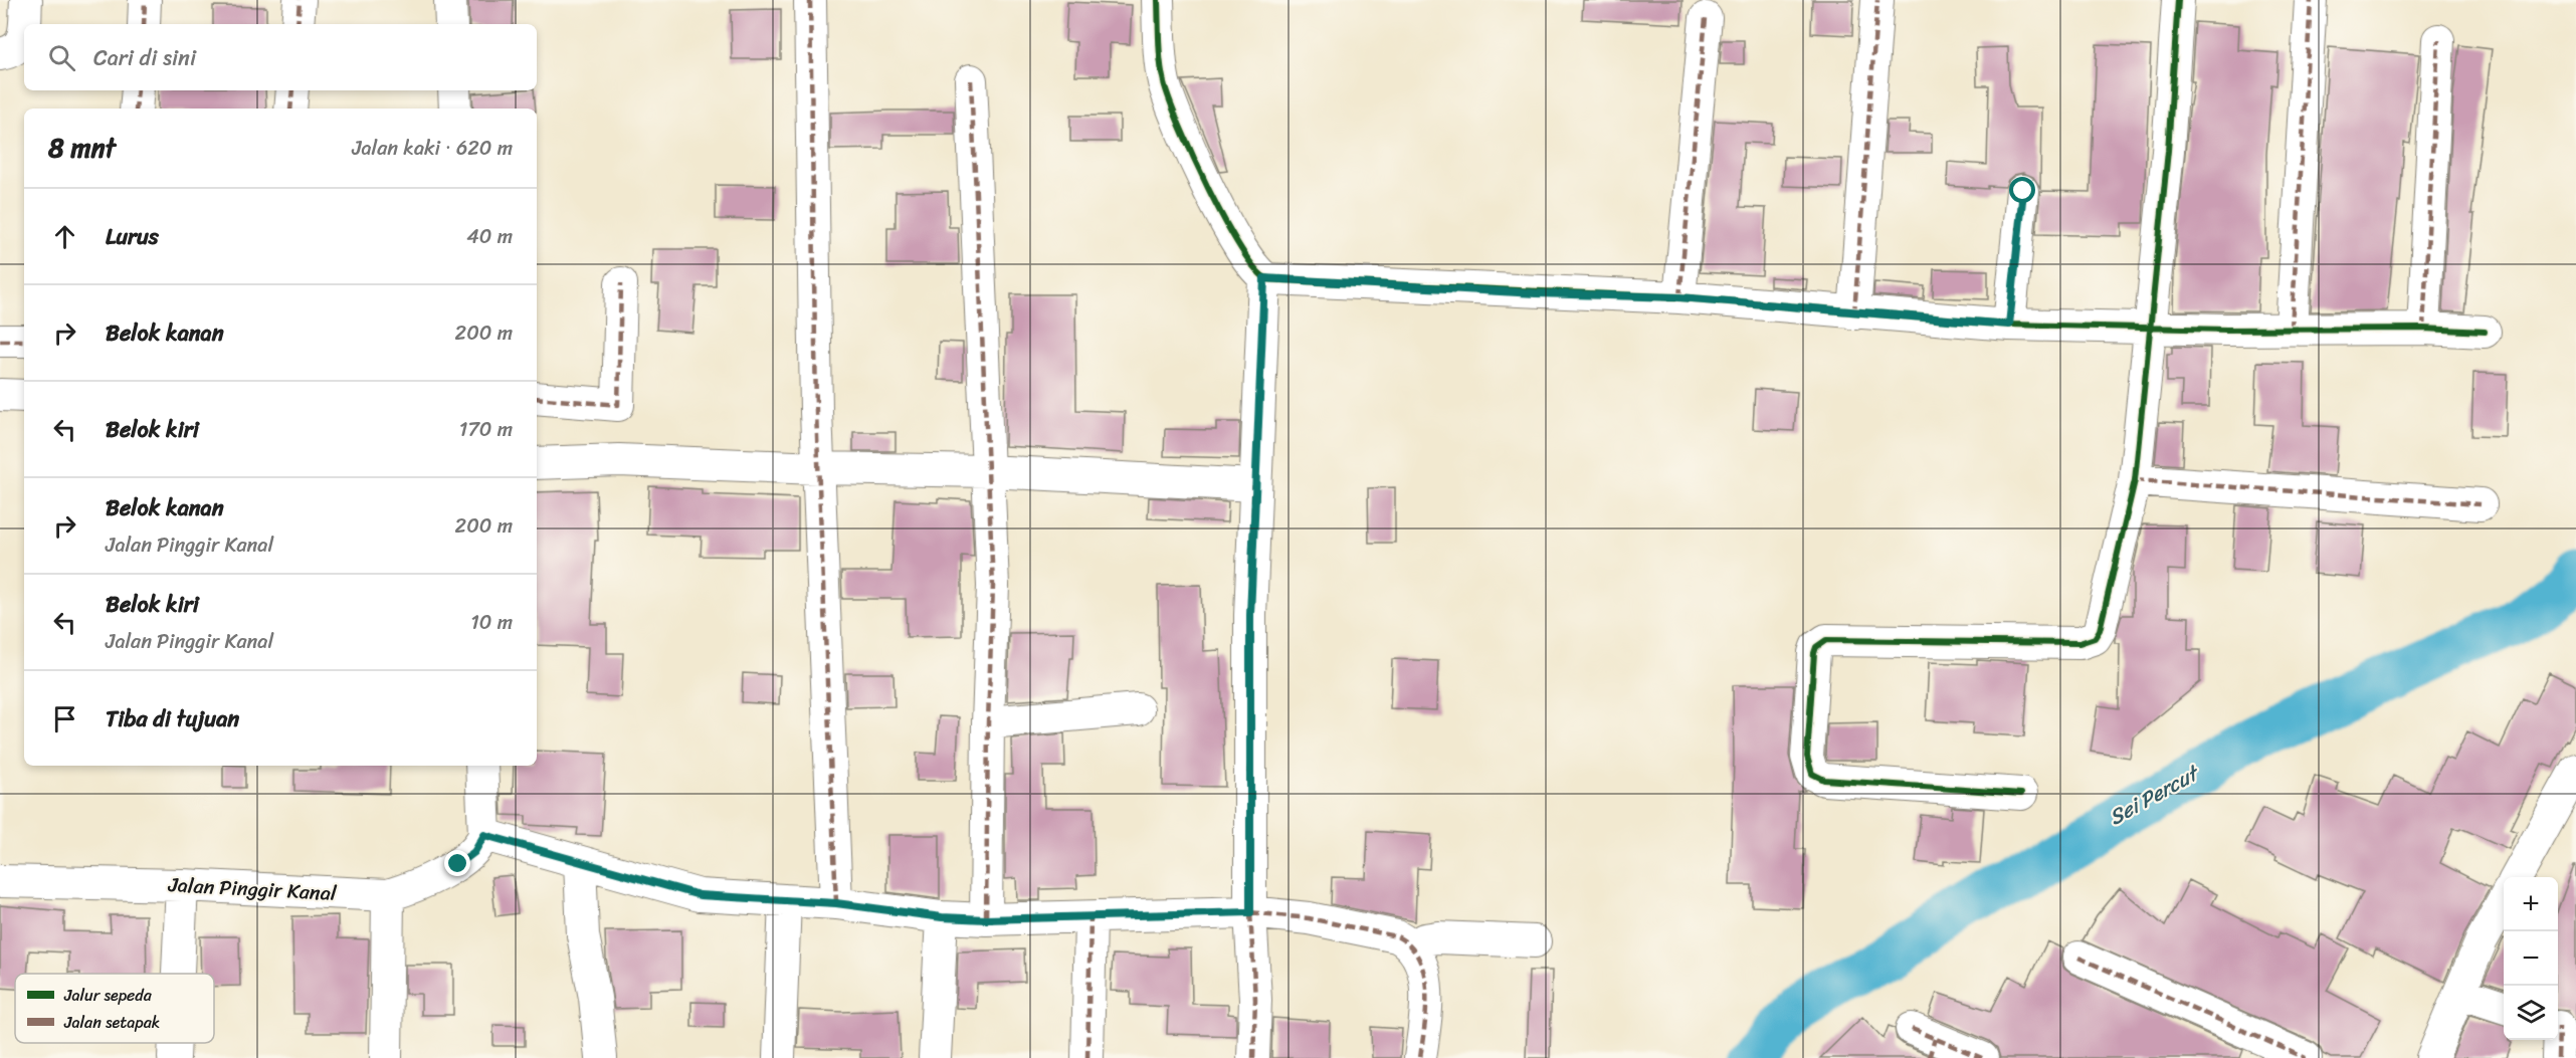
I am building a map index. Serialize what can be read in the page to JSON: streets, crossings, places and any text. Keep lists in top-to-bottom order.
{
  "streets": {
    "street": ["Jalan Pinggir Kanal"]
  },
  "water": ["Sei Percut"],
  "legend": ["Jalur sepeda", "Jalan setapak"],
  "page": {
    "search": "Cari di sini",
    "heading": ["8 mnt", "Jalan kaki · 620 m"],
    "list": [
      ["Lurus", "40 m"],
      ["Belok kanan", "200 m"],
      ["Belok kiri", "170 m"],
      ["Belok kanan", "Jalan Pinggir Kanal", "200 m"],
      ["Belok kiri", "Jalan Pinggir Kanal", "10 m"],
      "Tiba di tujuan"
    ],
    "map_buttons": ["+", "−"]
  }
}
